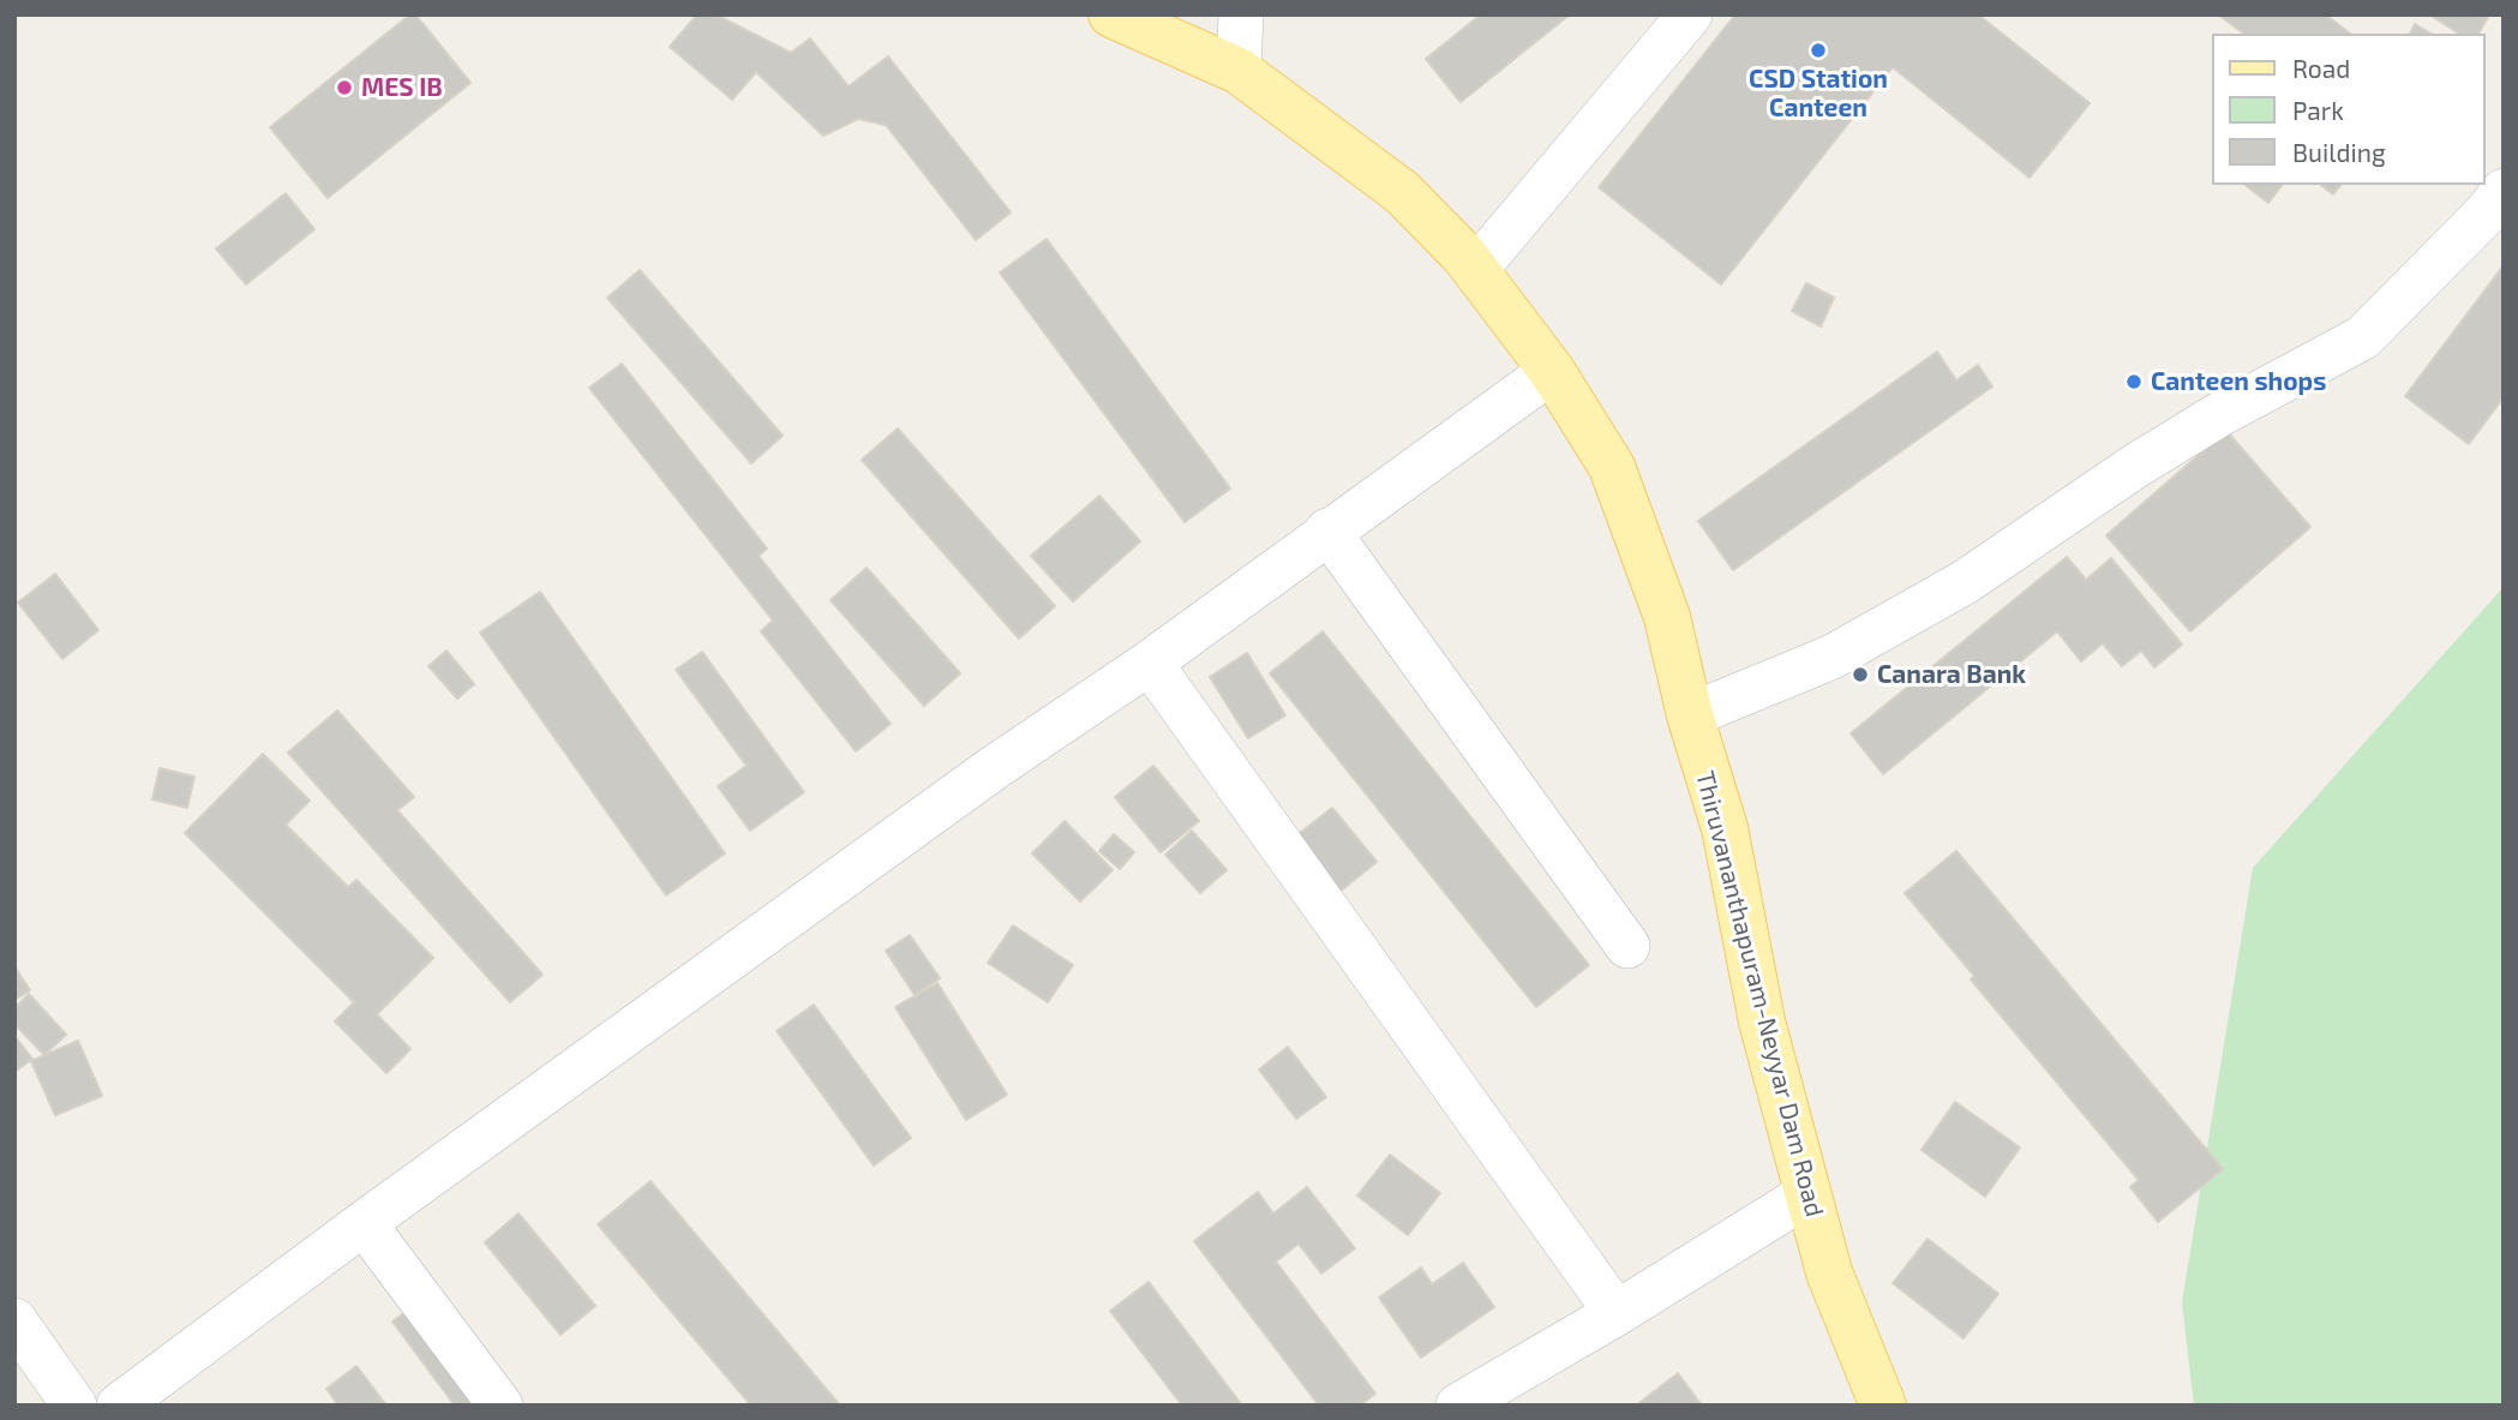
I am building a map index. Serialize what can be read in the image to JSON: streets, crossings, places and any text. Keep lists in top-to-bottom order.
{
  "streets": {
    "main road": ["Thiruvananthapuram-Neyyar Dam Road"]
  },
  "places": [
    "CSD Station Canteen",
    "MES IB",
    "Canteen shops",
    "Canara Bank"
  ],
  "legend": ["Road", "Park", "Building"]
}
